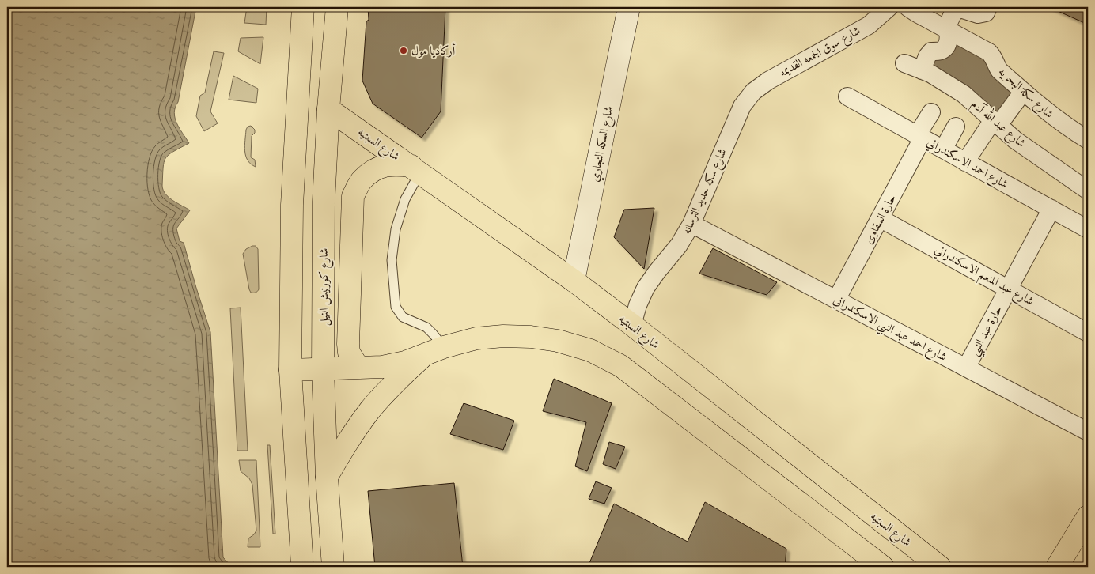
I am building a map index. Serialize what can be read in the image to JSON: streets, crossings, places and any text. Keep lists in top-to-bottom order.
{
  "streets": {
    "main road": ["شارع السبتيه", "شارع كورنيش النيل"],
    "street": [
      "شارع سوق الجمعه القديمه",
      "شارع سكة البحريه",
      "شارع عبد الله آدم",
      "شارع السكه التجاري",
      "شارع احمد الاسكندراني",
      "شارع سكه حديد الترسانه",
      "حارة السقاوى",
      "شارع عبد المنعم الاسكندراني",
      "شارع احمد عبد النبي الاسكندراني",
      "حارة عبد النبي"
    ]
  },
  "crossings": [
    ["شارع سوق الجمعه القديمه", "شارع سكه حديد الترسانه"],
    ["شارع السبتيه", "شارع السكه التجاري"],
    ["شارع السبتيه", "شارع سكه حديد الترسانه"],
    ["شارع السبتيه", "شارع كورنيش النيل"],
    ["شارع احمد الاسكندراني", "حارة السقاوى"],
    ["شارع احمد الاسكندراني", "حارة عبد النبي"],
    ["شارع سكه حديد الترسانه", "شارع احمد عبد النبي الاسكندراني"],
    ["حارة السقاوى", "شارع عبد المنعم الاسكندراني"],
    ["حارة السقاوى", "شارع احمد عبد النبي الاسكندراني"],
    ["شارع عبد المنعم الاسكندراني", "حارة عبد النبي"],
    ["شارع احمد عبد النبي الاسكندراني", "حارة عبد النبي"]
  ],
  "places": ["أركاديا مول"]
}
